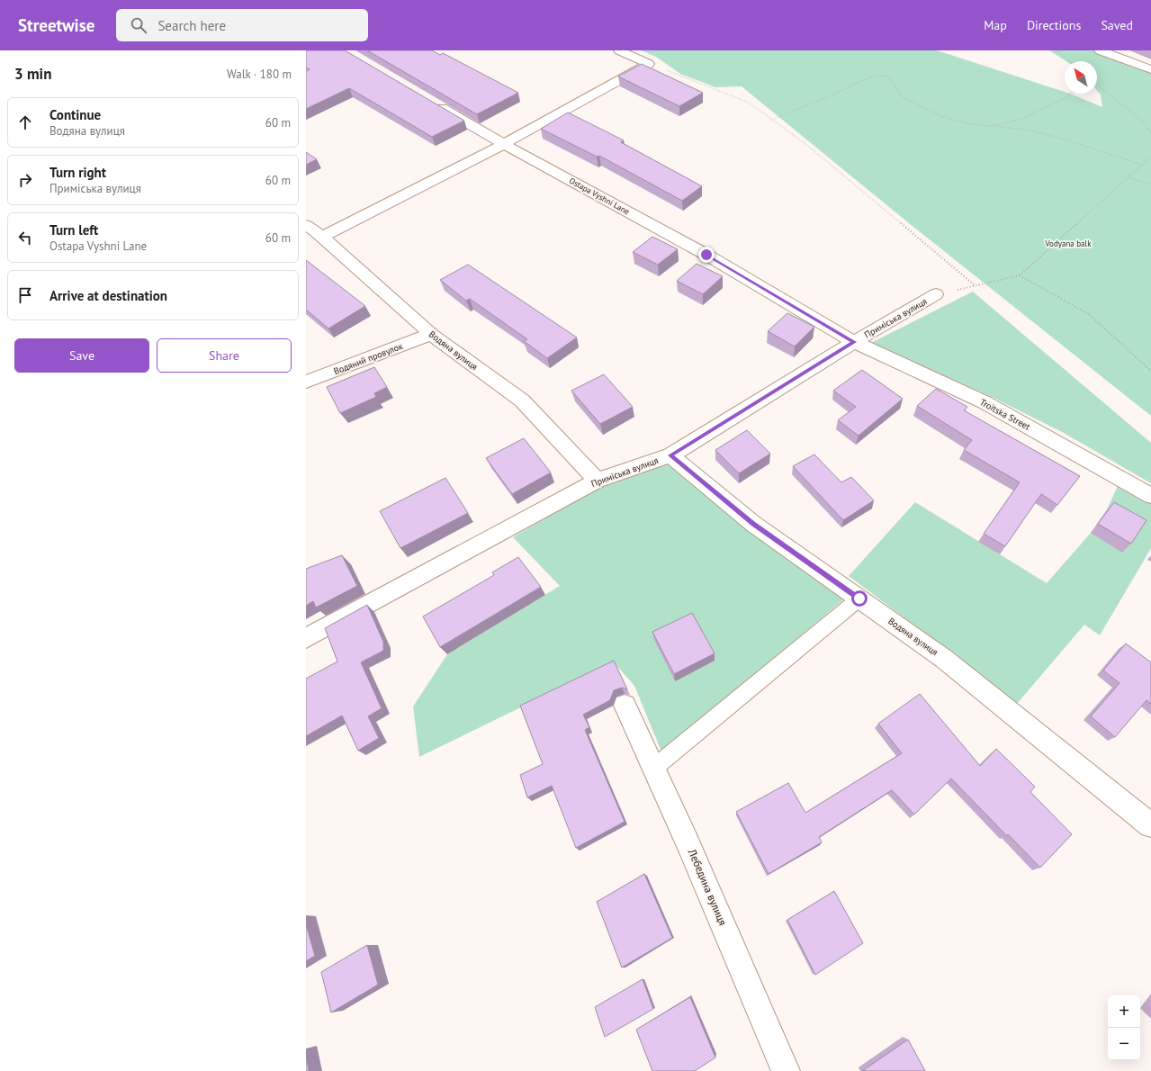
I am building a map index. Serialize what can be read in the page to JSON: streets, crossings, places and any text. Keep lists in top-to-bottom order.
{
  "streets": {
    "street": [
      "Ostapa Vyshni Lane",
      "Приміська вулиця",
      "Водяна вулиця",
      "Водяний провулок",
      "Troitska Street",
      "Лебедина вулиця"
    ]
  },
  "crossings": [
    ["Ostapa Vyshni Lane", "Приміська вулиця"],
    ["Ostapa Vyshni Lane", "Troitska Street"],
    ["Приміська вулиця", "Водяна вулиця"],
    ["Приміська вулиця", "Troitska Street"],
    ["Водяна вулиця", "Водяний провулок"]
  ],
  "parks": ["Vodyana balk"],
  "north": "top left",
  "page": {
    "header": "Streetwise",
    "search": "Search here",
    "nav": ["Map", "Directions", "Saved"],
    "heading": ["3 min", "Walk · 180 m"],
    "list": [
      ["Continue", "Водяна вулиця", "60 m"],
      ["Turn right", "Приміська вулиця", "60 m"],
      ["Turn left", "Ostapa Vyshni Lane", "60 m"],
      "Arrive at destination"
    ],
    "buttons": ["Save", "Share"],
    "map_buttons": ["+", "−"]
  }
}
